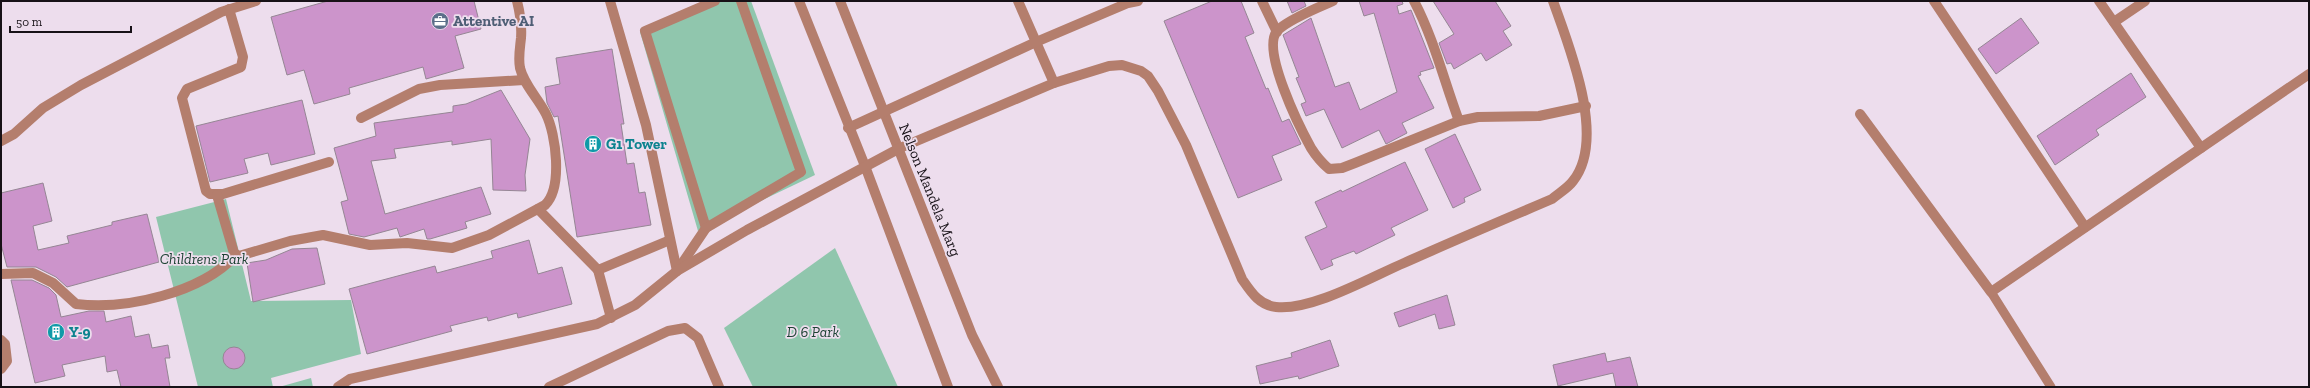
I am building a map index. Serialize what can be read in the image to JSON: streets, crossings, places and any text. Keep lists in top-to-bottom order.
{
  "streets": {
    "street": ["Nelson Mandela Marg"]
  },
  "parks": ["Childrens Park", "D 6 Park"],
  "places": {
    "office": ["Attentive AI"],
    "building": ["G1 Tower", "Y-9"]
  },
  "scale_bar": "50 m"
}
